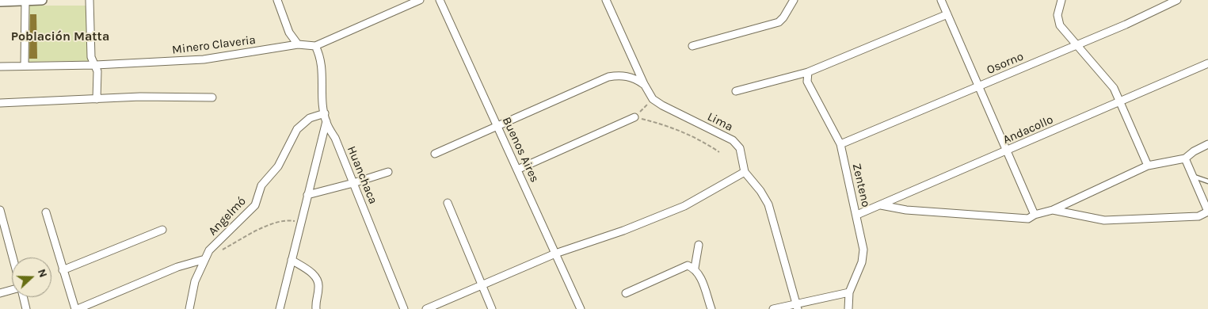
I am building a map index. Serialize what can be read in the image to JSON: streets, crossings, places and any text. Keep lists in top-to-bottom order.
{
  "streets": {
    "street": [
      "Minero Claveria",
      "Osorno",
      "Lima",
      "Andacollo",
      "Buenos Aires",
      "Huanchaca",
      "Zenteno",
      "Angelmó"
    ]
  },
  "crossings": [
    ["Minero Claveria", "Huanchaca"],
    ["Osorno", "Zenteno"],
    ["Andacollo", "Zenteno"],
    ["Huanchaca", "Angelmó"]
  ],
  "districts": ["Población Matta"],
  "north": "right"
}
